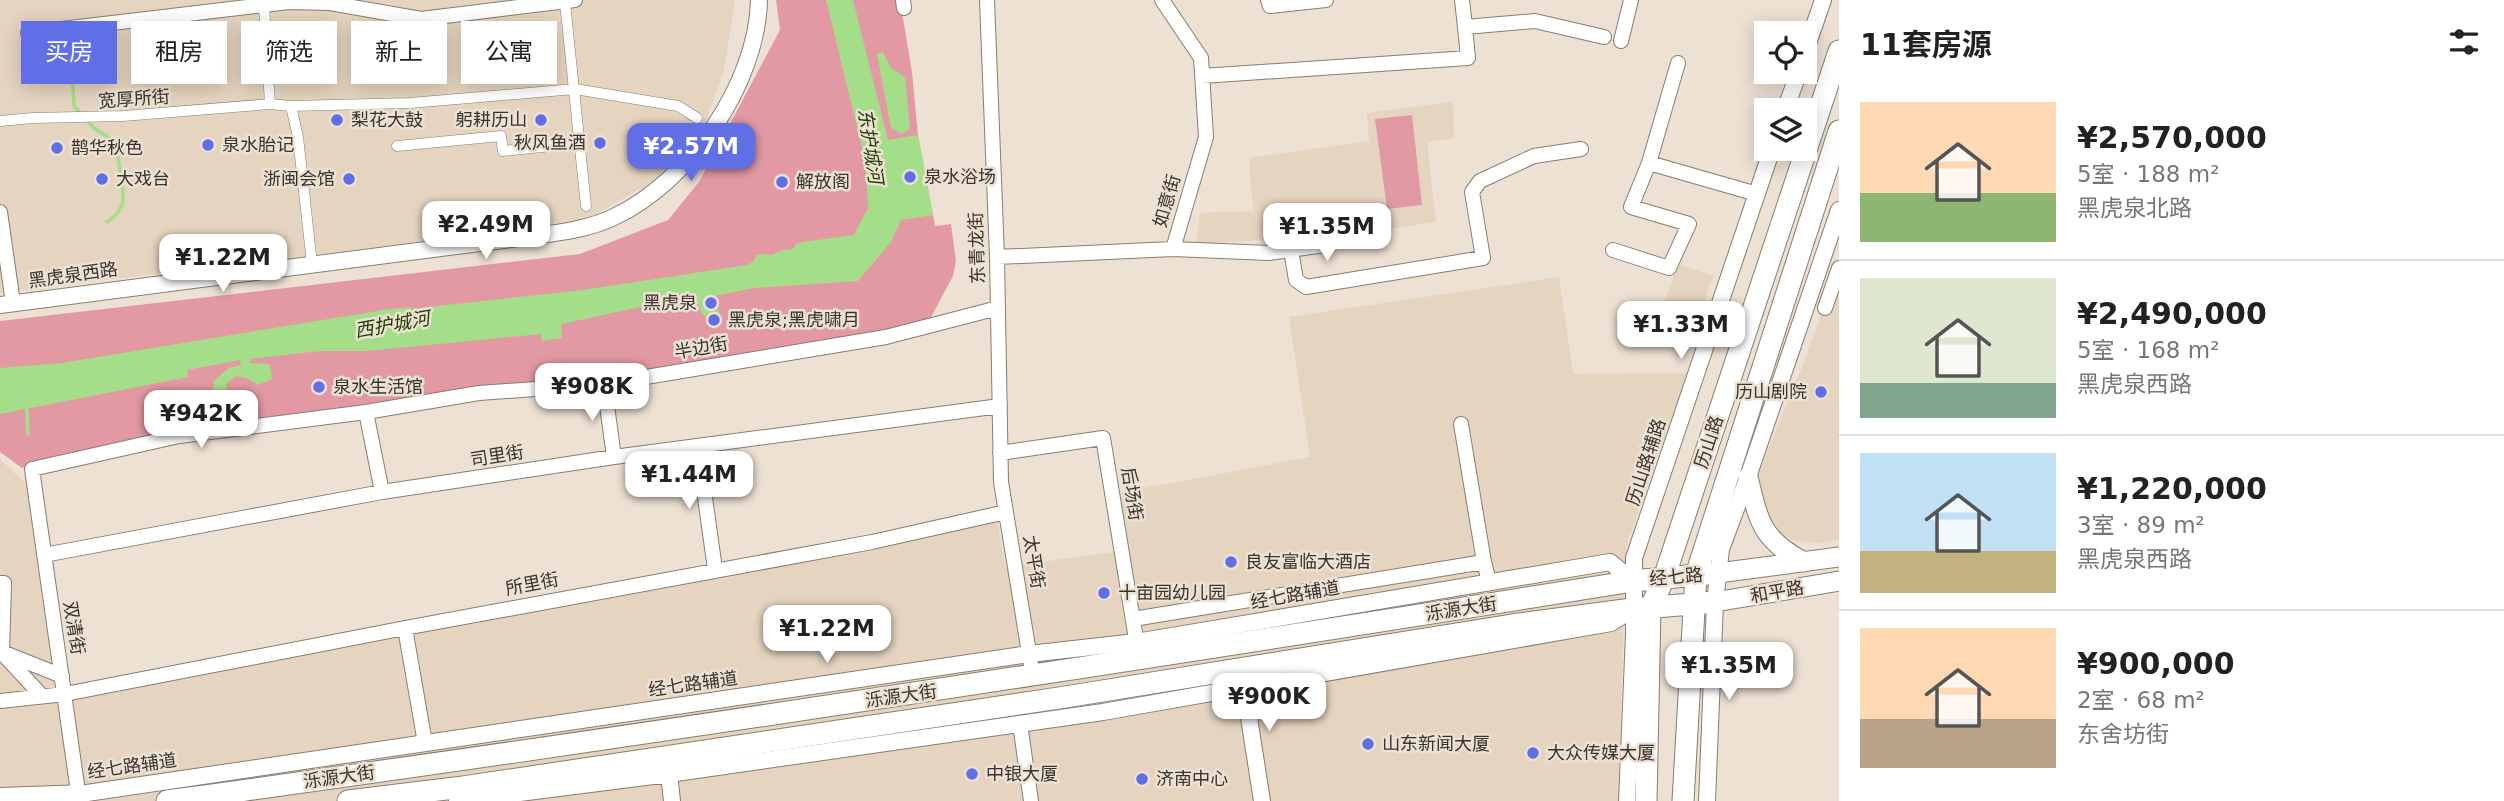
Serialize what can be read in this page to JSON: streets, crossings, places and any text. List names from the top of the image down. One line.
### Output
{"streets":{"main road":["历山路","经七路","和平路","泺源大街"],"street":["宽厚所街","如意街","东青龙街","黑虎泉西路","半边街","司里街","历山路辅路","后场街","太平街","所里街","经七路辅道","双清街"]},"crossings":[["如意街","东青龙街"],["东青龙街","半边街"],["东青龙街","司里街"],["东青龙街","后场街"],["东青龙街","太平街"],["半边街","双清街"],["历山路","历山路辅路"],["历山路","经七路"],["历山路","和平路"],["历山路","泺源大街"],["司里街","双清街"],["历山路辅路","经七路"],["历山路辅路","经七路辅道"],["历山路辅路","泺源大街"],["后场街","太平街"],["后场街","经七路辅道"],["后场街","泺源大街"],["太平街","所里街"],["太平街","经七路辅道"],["太平街","泺源大街"],["经七路","和平路"],["经七路","经七路辅道"],["经七路","泺源大街"],["所里街","双清街"],["和平路","泺源大街"],["经七路辅道","泺源大街"],["经七路辅道","双清街"]],"water":["东护城河","西护城河"],"places":["梨花大鼓","躬耕历山","秋风鱼酒","泉水胎记","鹊华秋色","泉水浴场","大戏台","浙闽会馆","解放阁","黑虎泉","黑虎泉;黑虎啸月","泉水生活馆","历山剧院","良友富临大酒店","十亩园幼儿园","山东新闻大厦","大众传媒大厦","中银大厦","济南中心"],"page":{"heading":"11套房源","chip":["买房","租房","筛选","新上","公寓"],"list":[{"name":"¥2,570,000","note":"5室 · 188 m² · 黑虎泉北路"},{"name":"¥2,490,000","note":"5室 · 168 m² · 黑虎泉西路"},{"name":"¥1,220,000","note":"3室 · 89 m² · 黑虎泉西路"},{"name":"¥900,000","note":"2室 · 68 m² · 东舍坊街"}],"price":["¥2.57M","¥2.49M","¥1.35M","¥1.22M","¥1.33M","¥908K","¥942K","¥1.44M","¥1.22M","¥1.35M","¥900K"]}}
